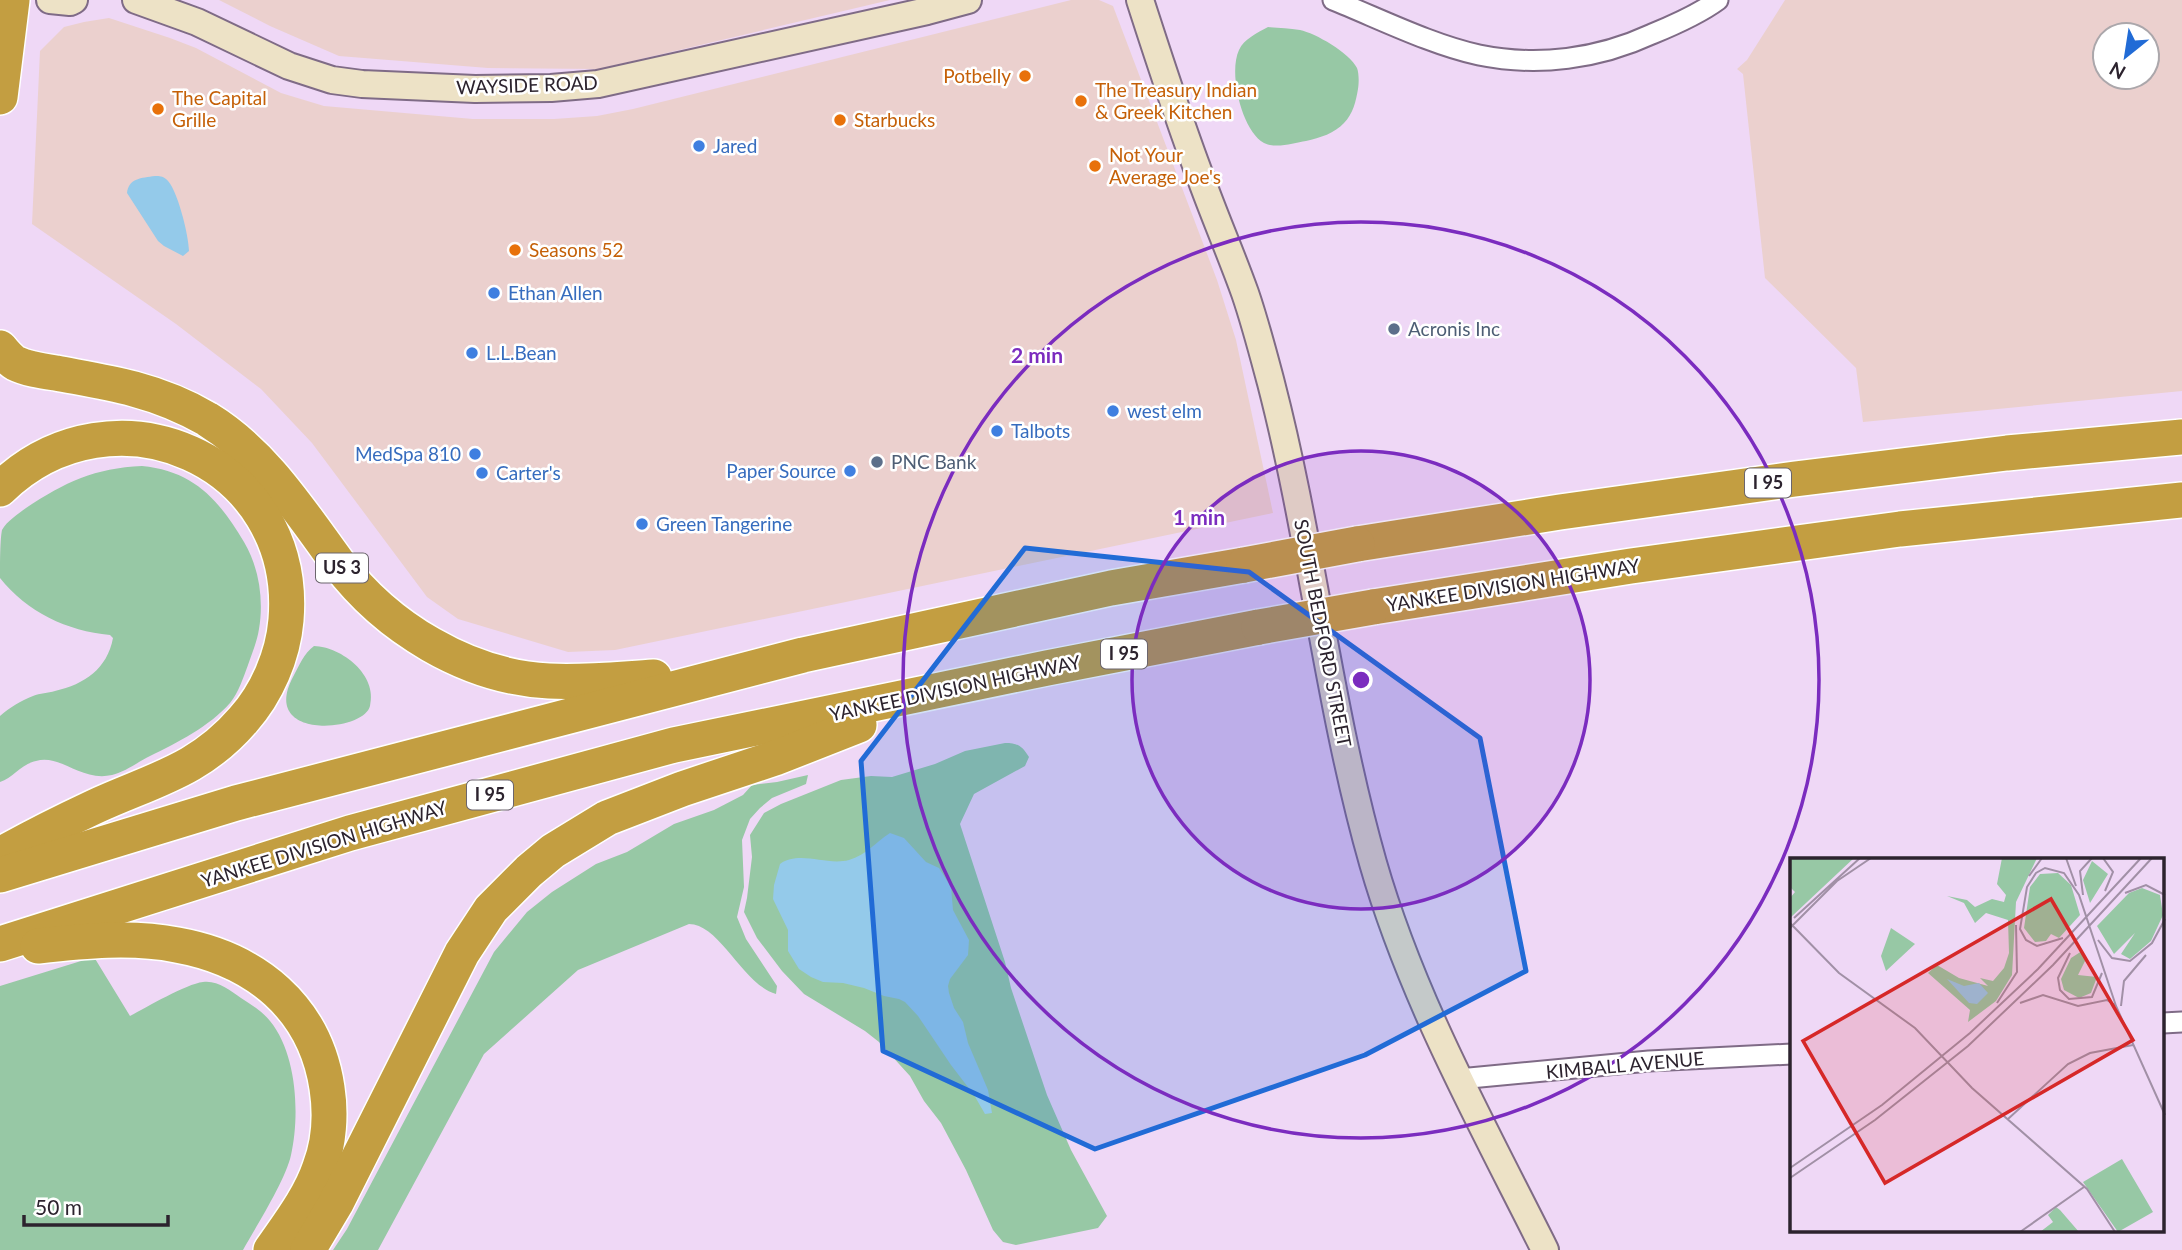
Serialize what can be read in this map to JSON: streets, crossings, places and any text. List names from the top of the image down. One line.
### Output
{"streets":{"highway":["I 95","US 3","YANKEE DIVISION HIGHWAY"],"main road":["WAYSIDE ROAD","SOUTH BEDFORD STREET"],"street":["KIMBALL AVENUE"]},"crossings":[["I 95","US 3"],["SOUTH BEDFORD STREET","KIMBALL AVENUE"]],"places":["Potbelly","The Treasury Indian & Greek Kitchen","The Capital Grille","Starbucks","Jared","Not Your Average Joe's","Seasons 52","Ethan Allen","Acronis Inc","L.L.Bean","west elm","Talbots","MedSpa 810","PNC Bank","Paper Source","Carter's","Green Tangerine"],"scale_bar":"50 m","north":"bottom left","rings":["2 min","1 min"]}
